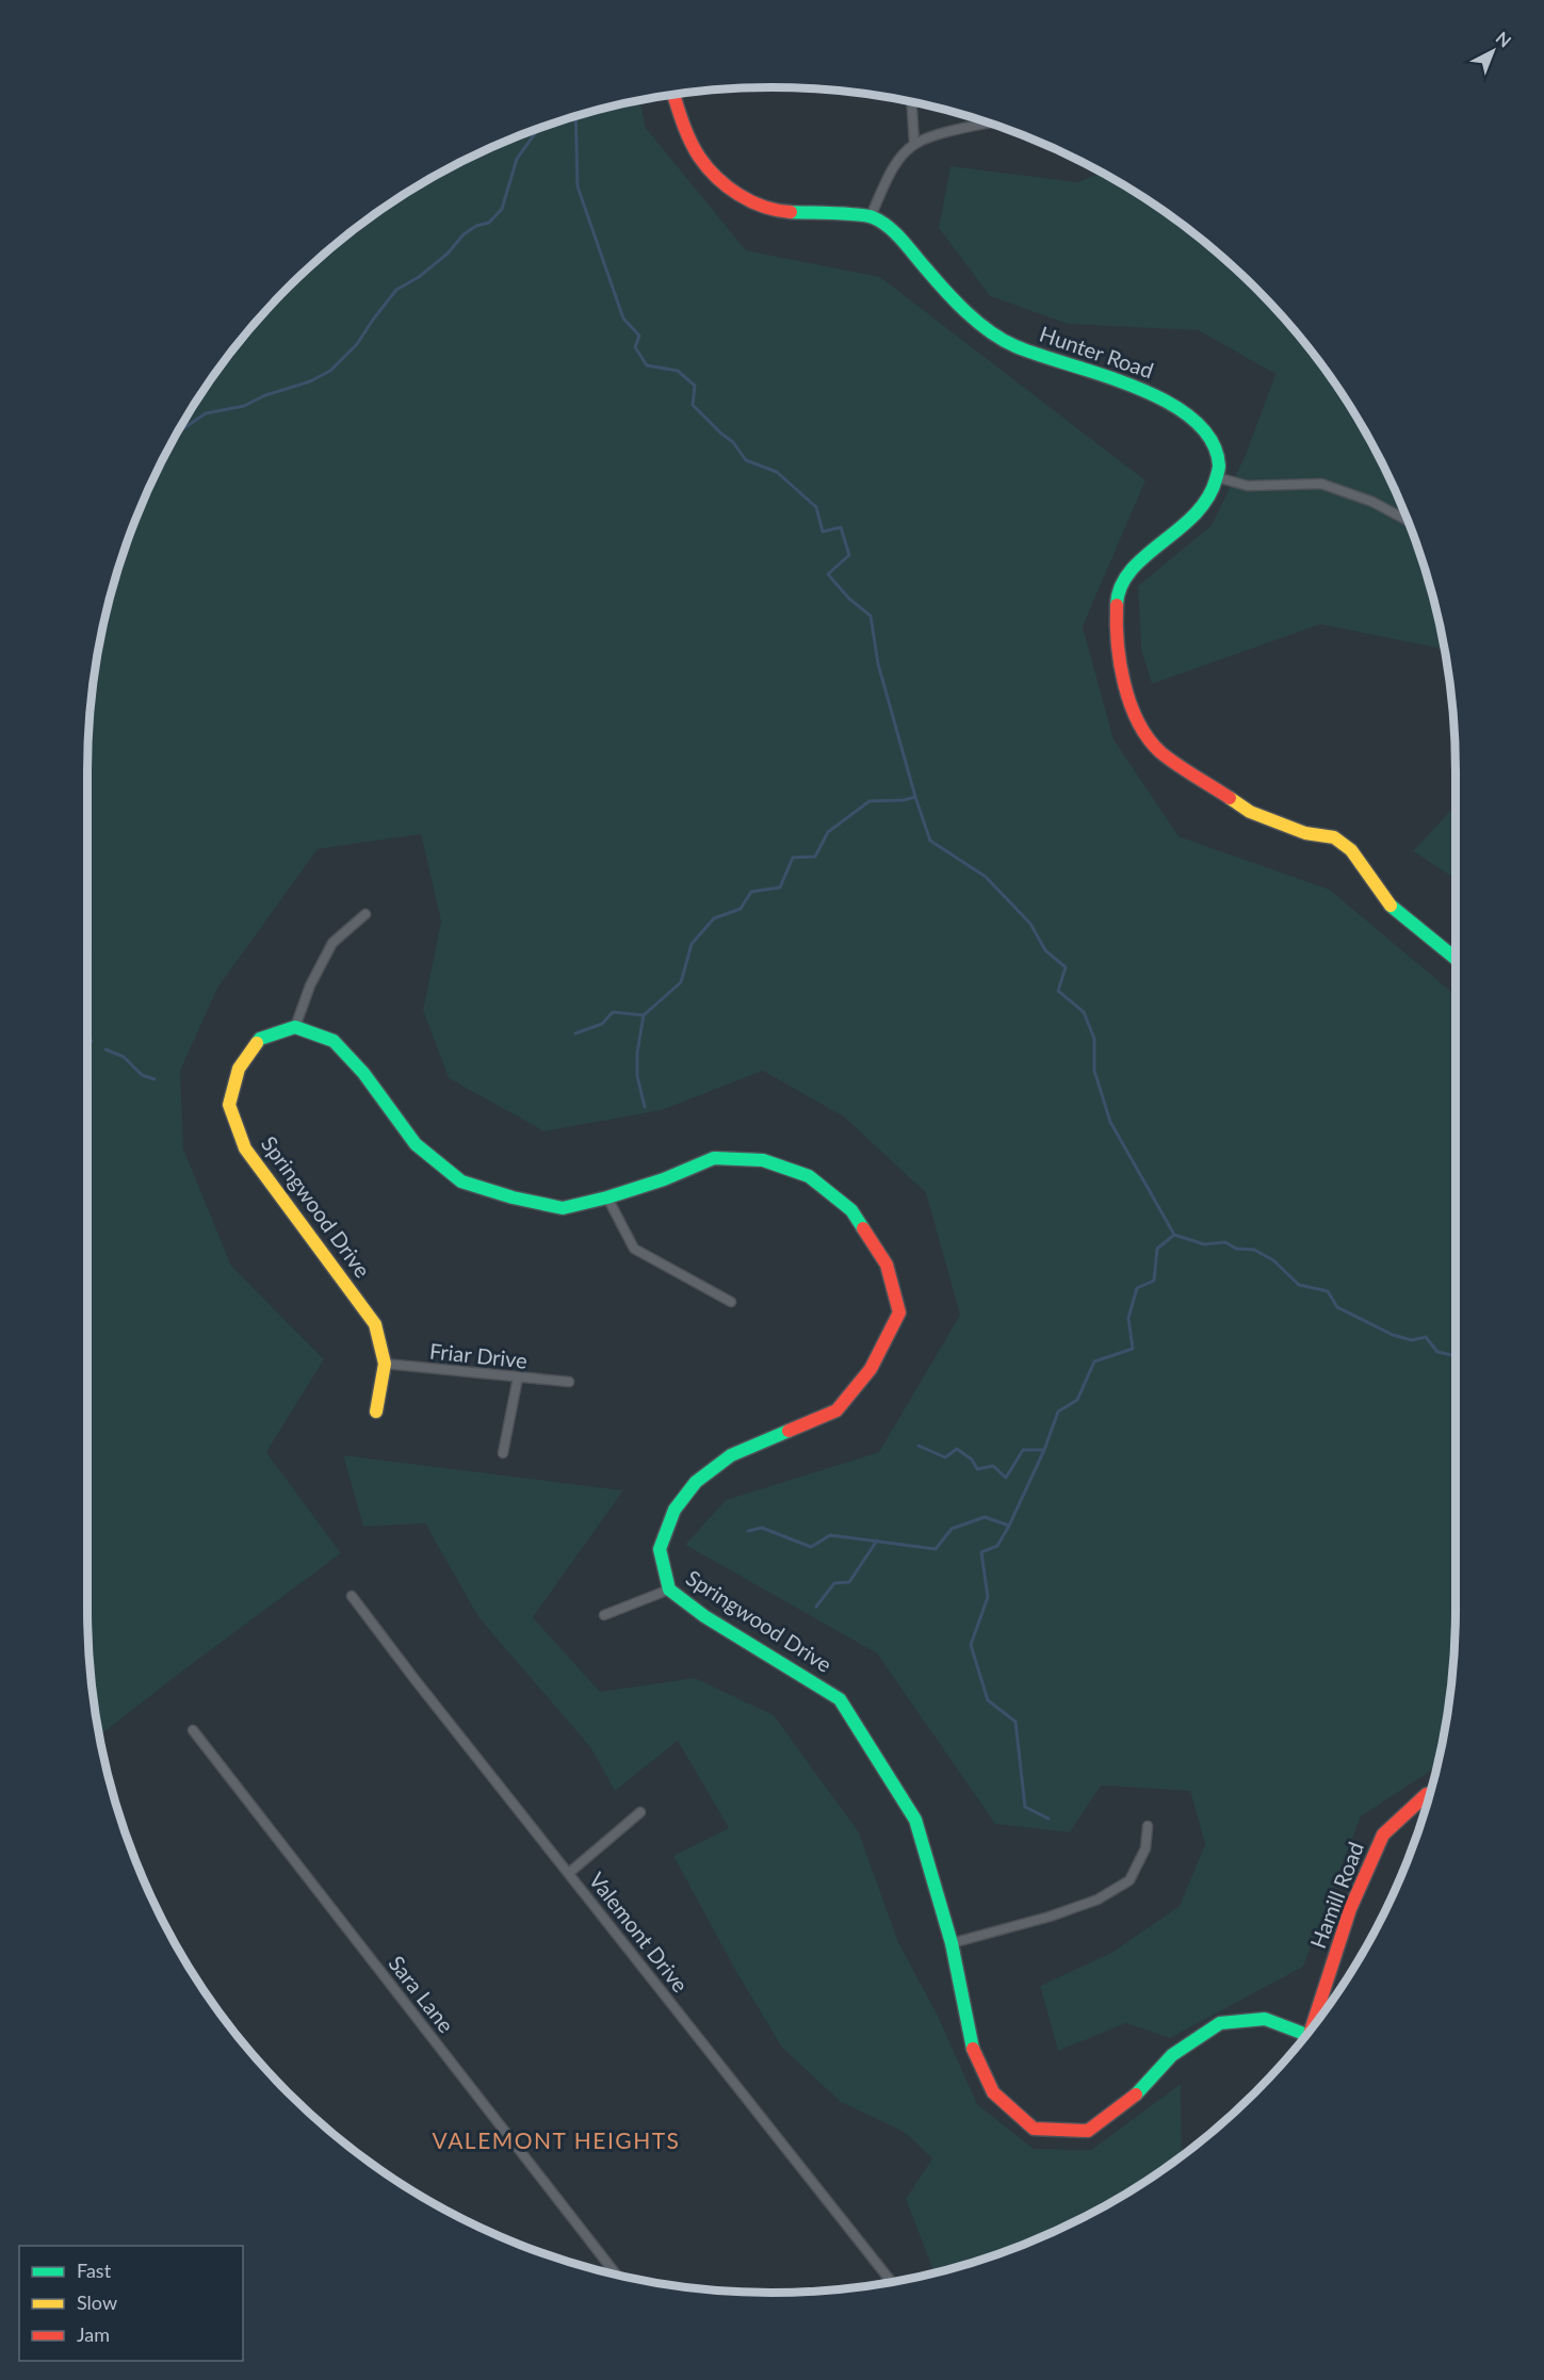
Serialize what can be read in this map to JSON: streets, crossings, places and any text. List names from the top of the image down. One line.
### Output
{"streets":{"street":["Hunter Road","Springwood Drive","Friar Drive","Hamill Road","Valemont Drive","Sara Lane"]},"crossings":[["Springwood Drive","Friar Drive"]],"districts":["VALEMONT HEIGHTS"],"legend":["Fast","Slow","Jam"],"north":"top right"}
